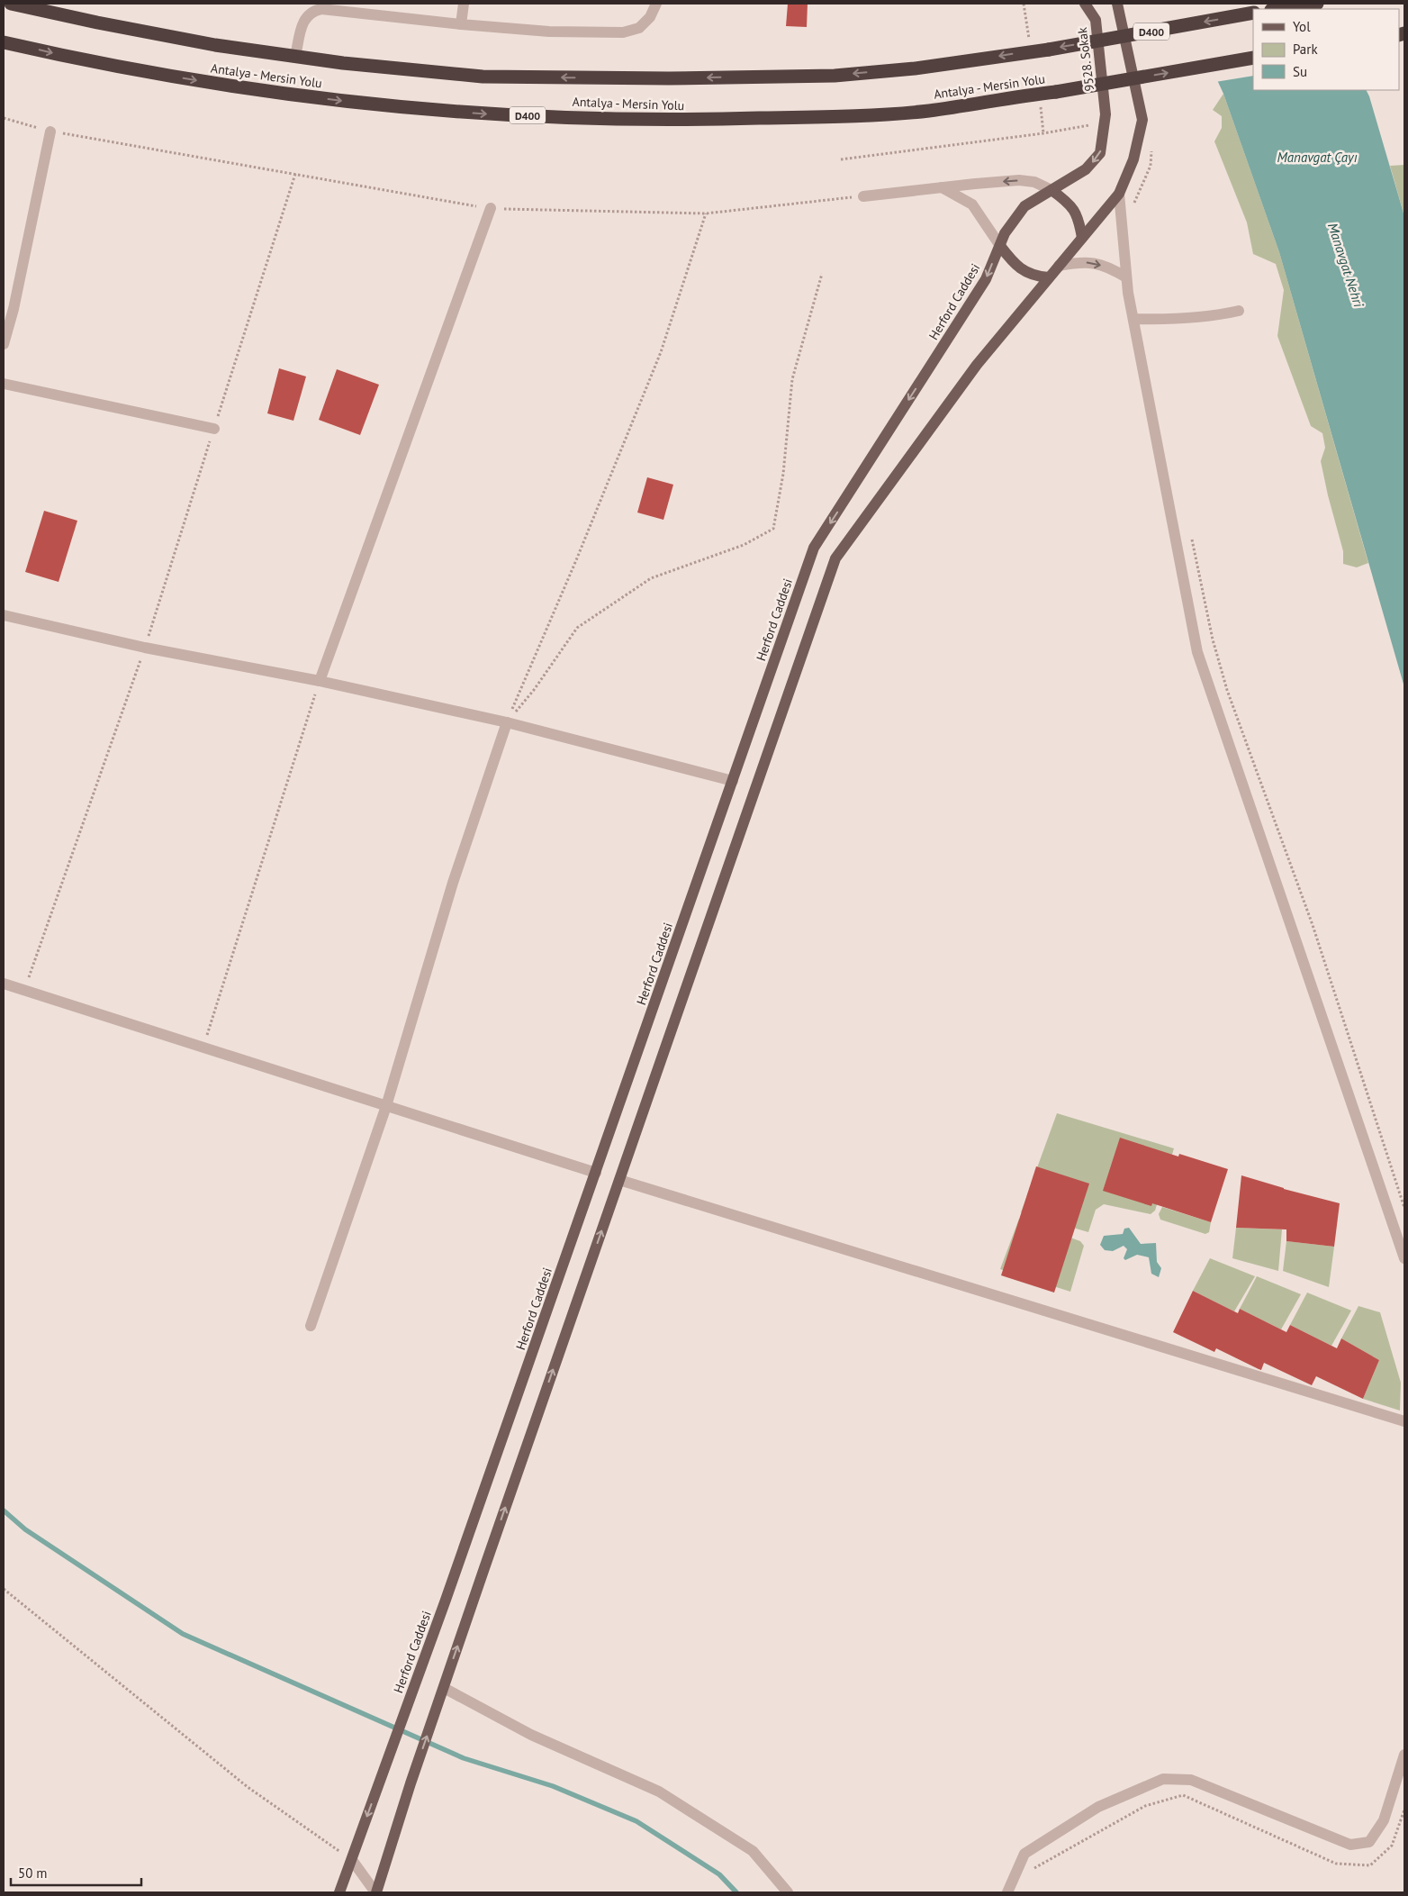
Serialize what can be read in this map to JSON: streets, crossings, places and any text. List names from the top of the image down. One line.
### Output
{"streets":{"highway":["D400","Antalya - Mersin Yolu"],"main road":["9528. Sokak","Herford Caddesi"]},"crossings":[["9528. Sokak","Herford Caddesi"]],"water":["Manavgat Çayı","Manavgat Nehri"],"legend":["Yol","Park","Su"],"scale_bar":"50 m"}
